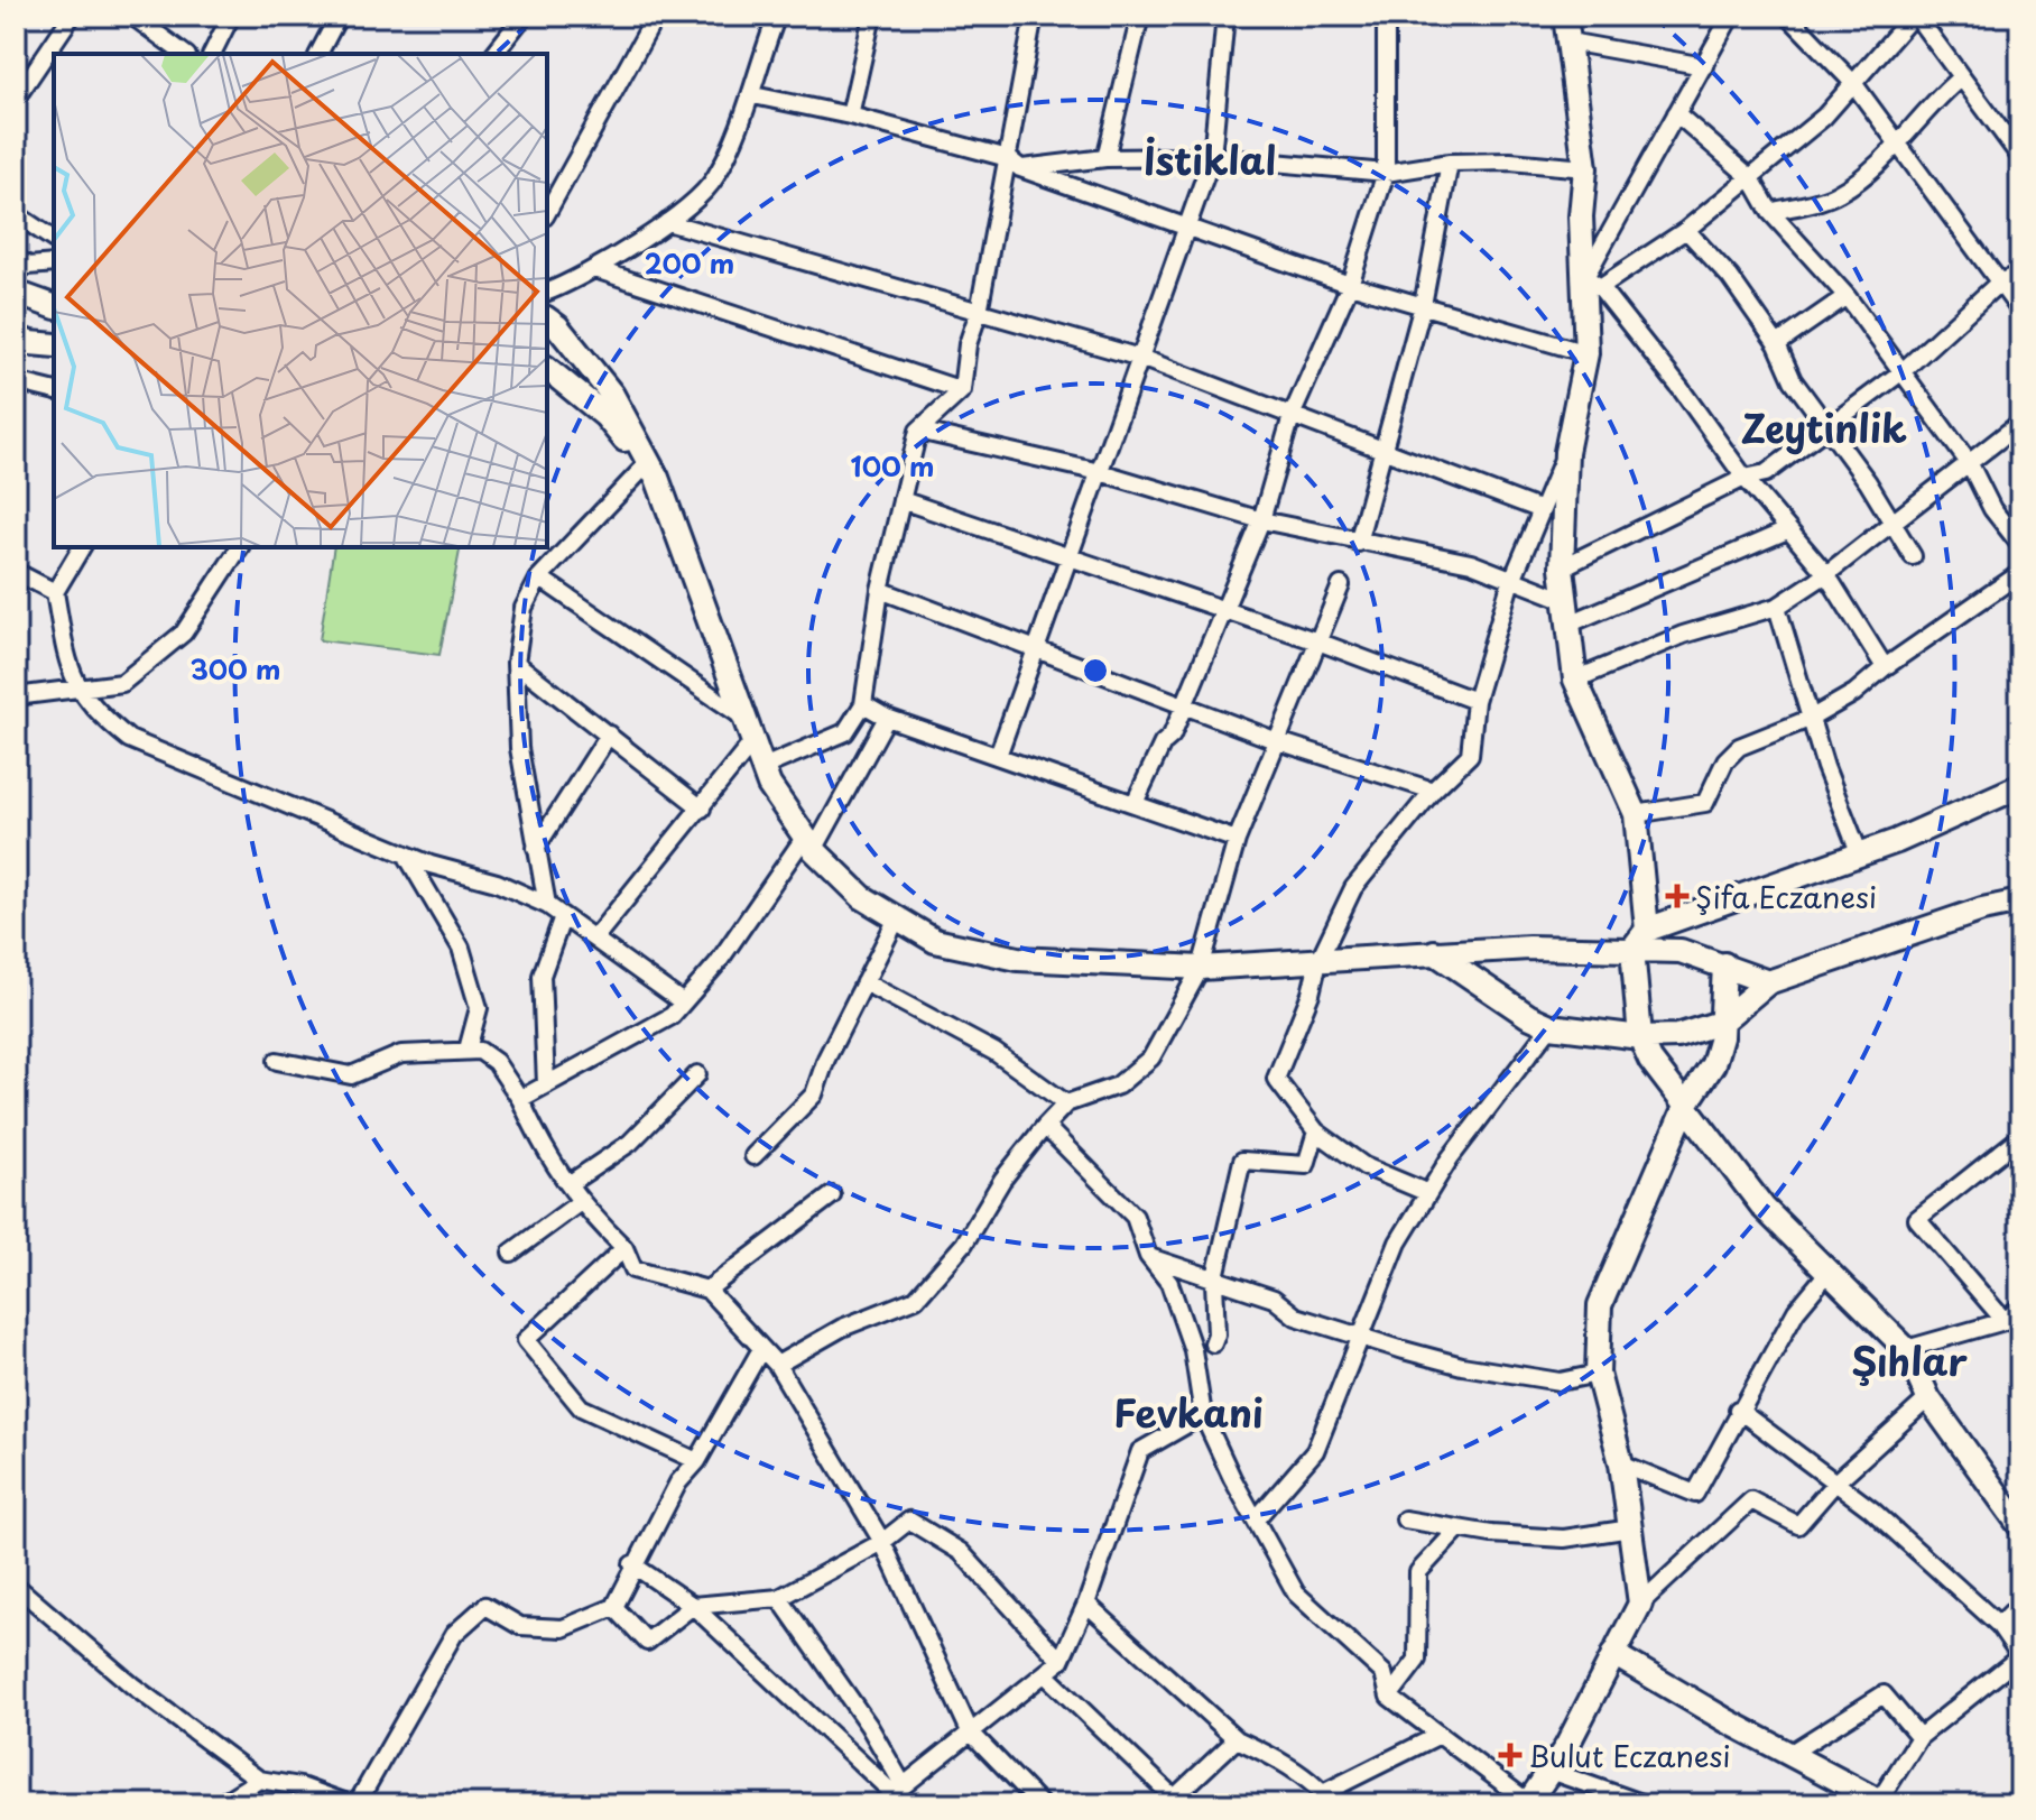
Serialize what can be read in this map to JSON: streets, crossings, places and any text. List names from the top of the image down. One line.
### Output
{"districts":["İstiklal","Zeytinlik","Şıhlar","Fevkani"],"places":{"health":["Şifa Eczanesi","Bulut Eczanesi"]},"rings":["200 m","100 m","300 m"]}
